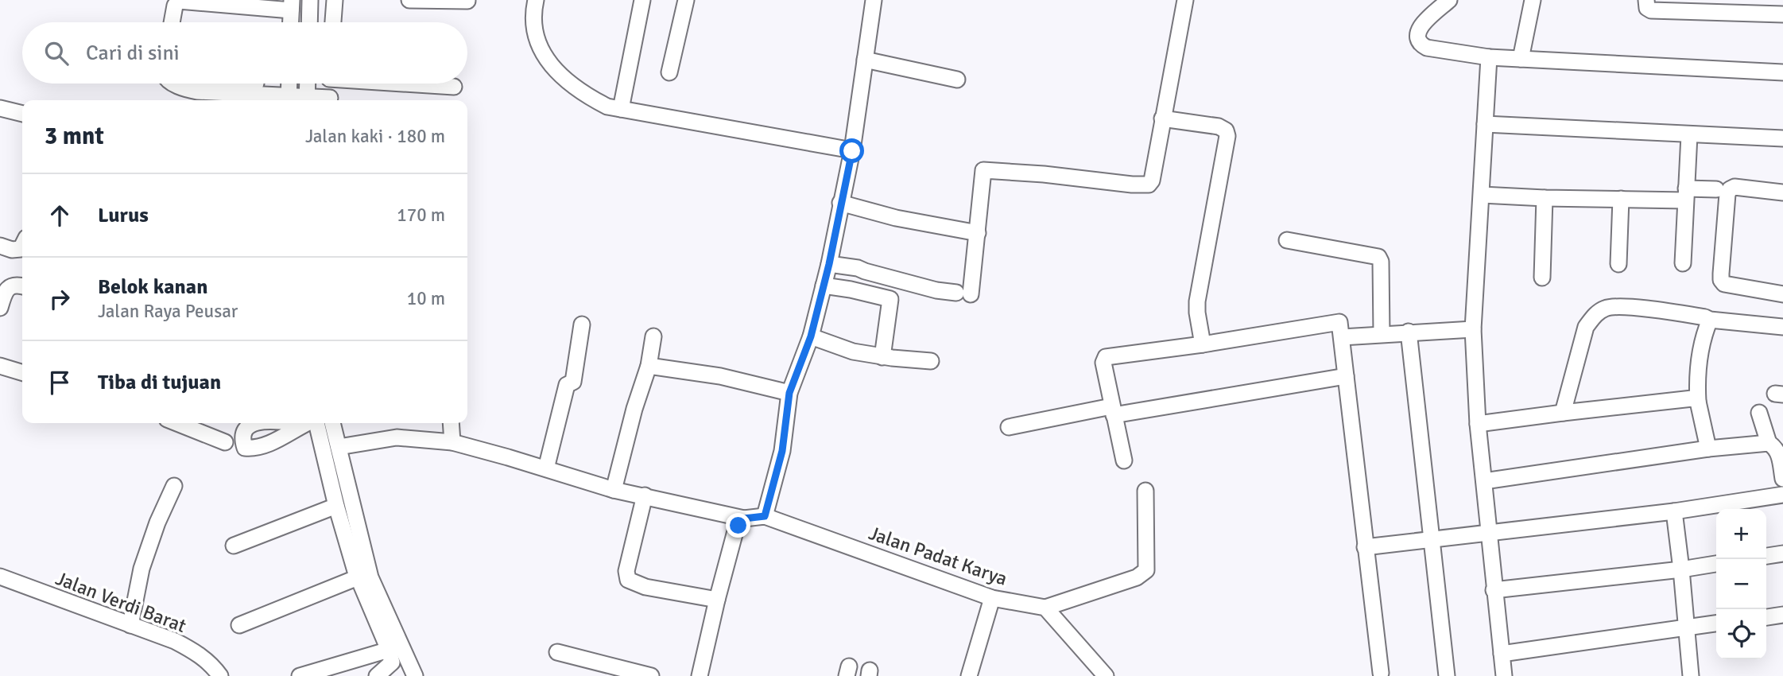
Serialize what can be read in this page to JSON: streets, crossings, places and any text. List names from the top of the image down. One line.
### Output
{"streets":{"street":["Jalan Padat Karya","Jalan Verdi Barat"]},"page":{"search":"Cari di sini","heading":["3 mnt","Jalan kaki · 180 m"],"list":[["Lurus","170 m"],["Belok kanan","Jalan Raya Peusar","10 m"],"Tiba di tujuan"],"map_buttons":["+","−"]}}
